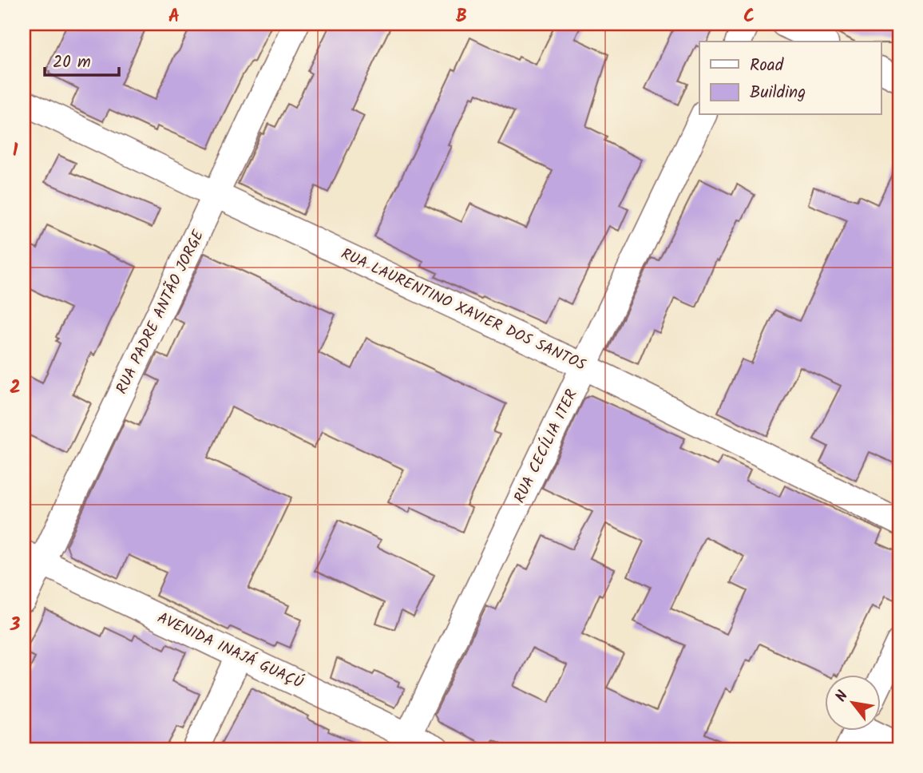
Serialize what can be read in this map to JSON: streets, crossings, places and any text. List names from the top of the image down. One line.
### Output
{"streets":{"street":["RUA LAURENTINO XAVIER DOS SANTOS","RUA PADRE ANTÃO JORGE","RUA CECÍLIA ITER","AVENIDA INAJÁ GUAÇÚ"]},"crossings":[["RUA LAURENTINO XAVIER DOS SANTOS","RUA PADRE ANTÃO JORGE"],["RUA LAURENTINO XAVIER DOS SANTOS","RUA CECÍLIA ITER"],["RUA PADRE ANTÃO JORGE","AVENIDA INAJÁ GUAÇÚ"],["RUA CECÍLIA ITER","AVENIDA INAJÁ GUAÇÚ"]],"legend":["Road","Building"],"scale_bar":"20 m","north":"top left","grid":{"columns":["A","B","C"],"rows":["1","2","3"]}}
